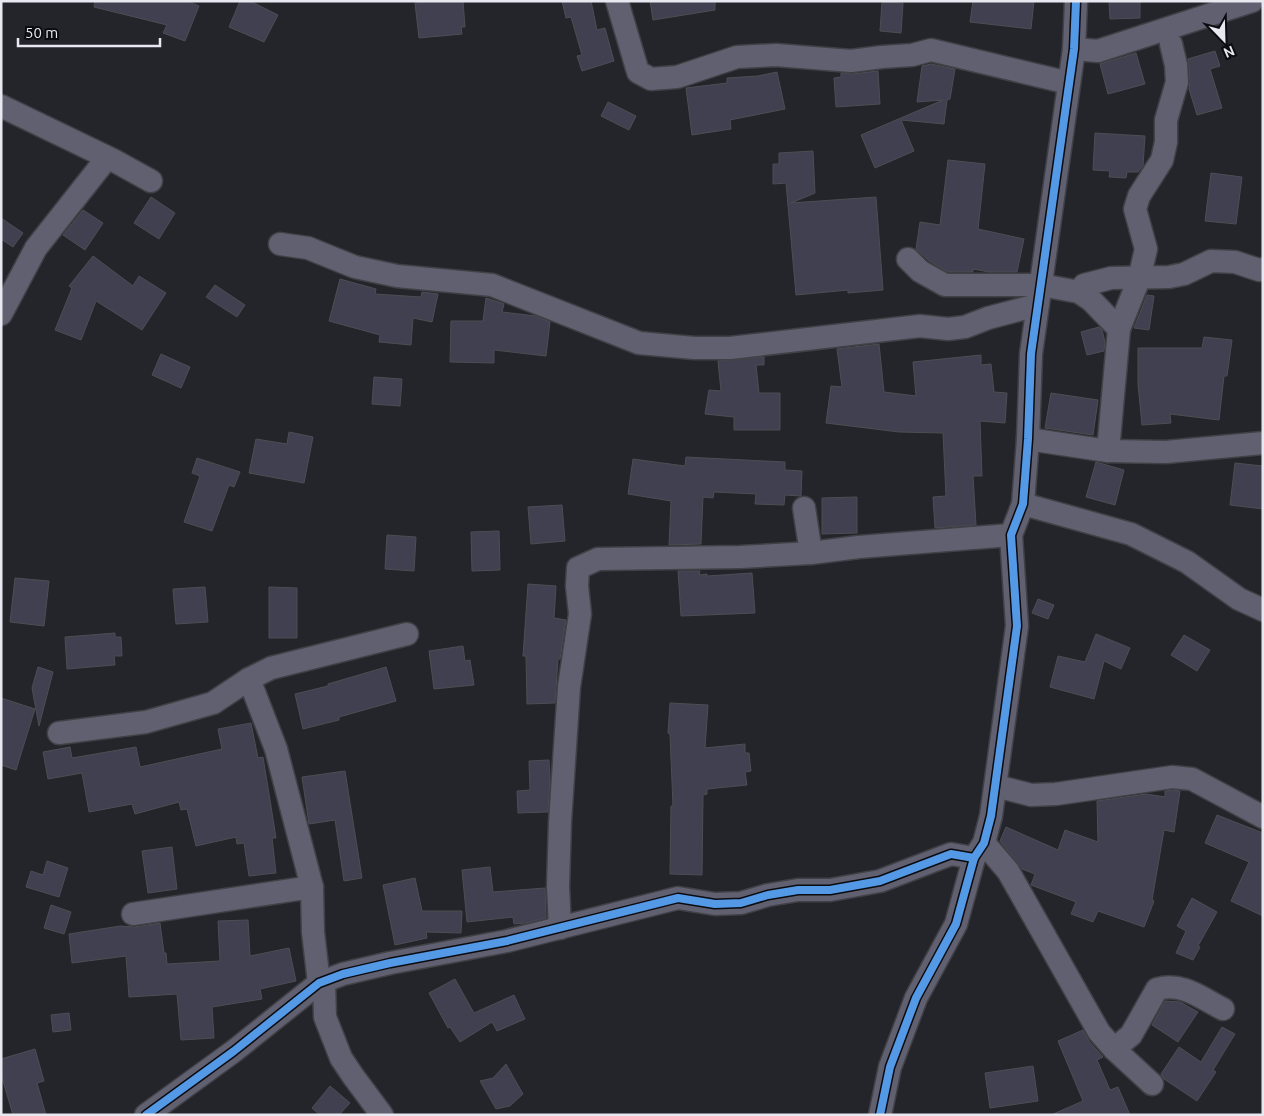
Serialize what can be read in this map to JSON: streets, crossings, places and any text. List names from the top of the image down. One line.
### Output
{"scale_bar":"50 m","north":"bottom right"}
